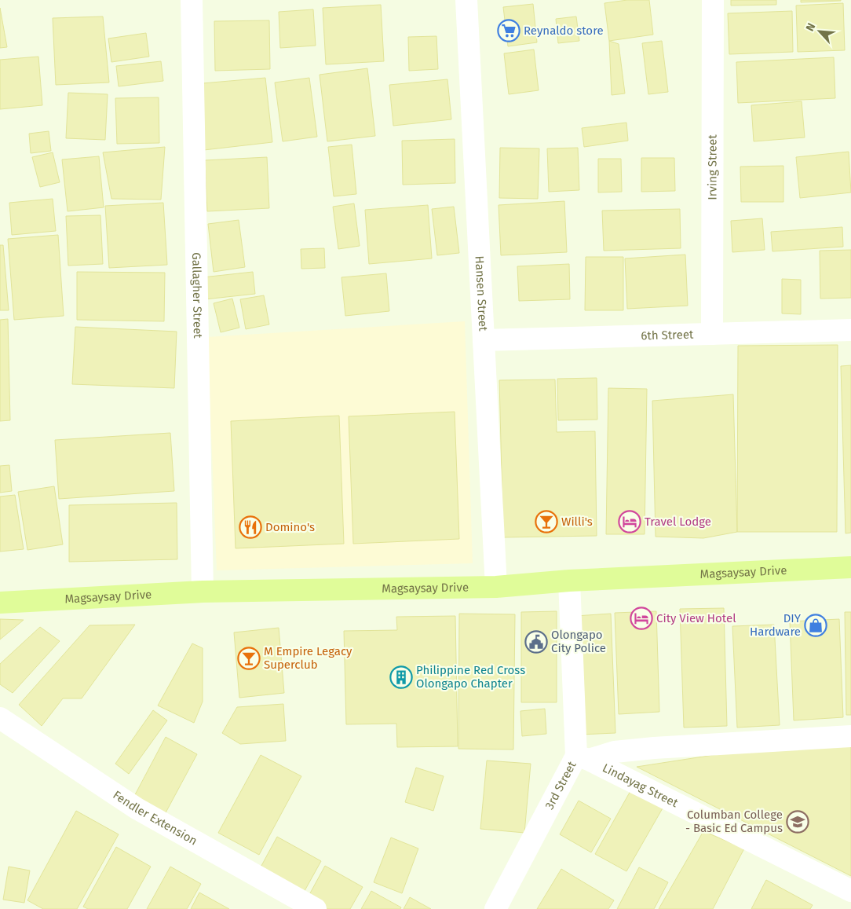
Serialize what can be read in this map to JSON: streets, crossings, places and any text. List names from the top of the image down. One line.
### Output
{"streets":{"main road":["Magsaysay Drive"],"street":["Irving Street","Hansen Street","Gallagher Street","6th Street","3rd Street","Lindayag Street","Fendler Extension"]},"crossings":[["Irving Street","6th Street"],["Hansen Street","6th Street"],["Hansen Street","Magsaysay Drive"],["Gallagher Street","Magsaysay Drive"],["Magsaysay Drive","3rd Street"],["3rd Street","Lindayag Street"]],"places":{"supermarket":["Reynaldo store"],"bar":["Willi's","M Empire Legacy Superclub"],"hotel":["Travel Lodge","City View Hotel"],"restaurant":["Domino's"],"shop":["DIY Hardware"],"public building":["Olongapo City Police"],"building":["Philippine Red Cross Olongapo Chapter"],"school or university":["Columban College - Basic Ed Campus"]},"north":"top left"}
